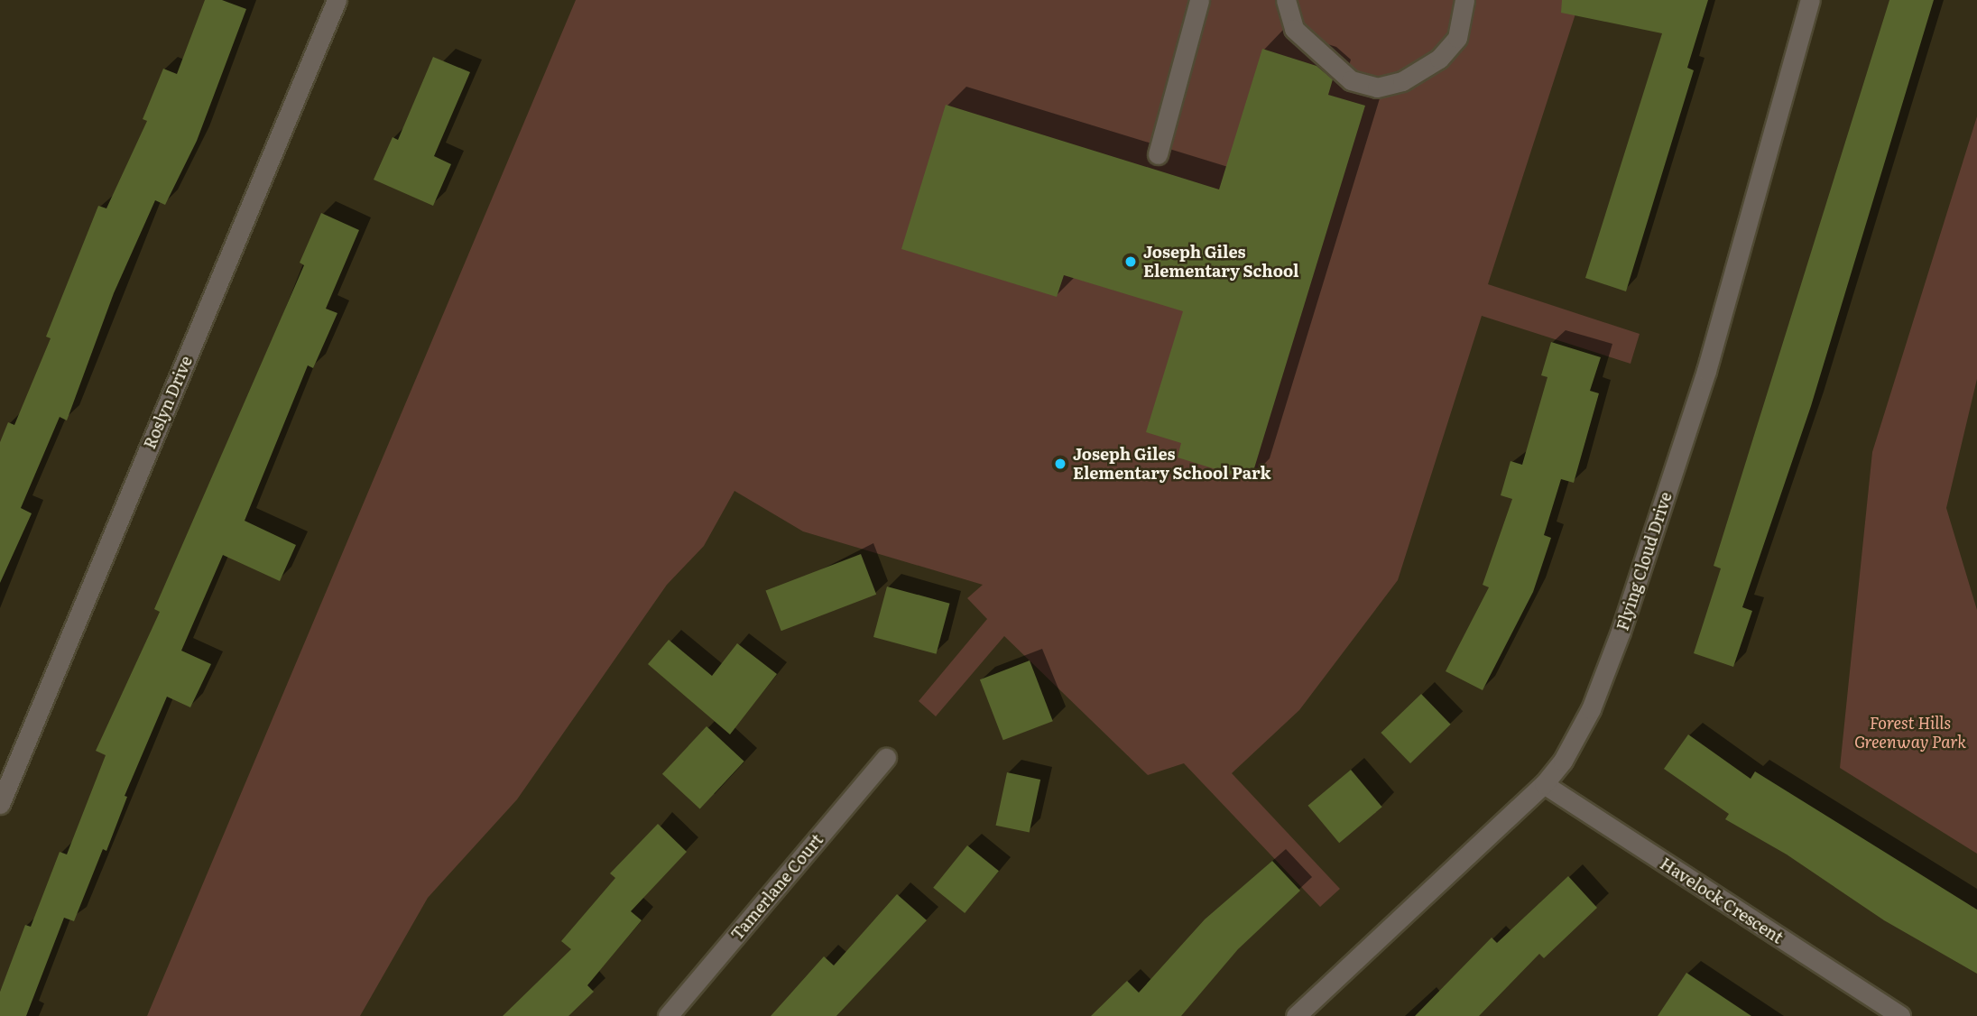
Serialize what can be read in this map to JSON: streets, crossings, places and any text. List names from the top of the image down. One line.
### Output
{"streets":{"street":["Roslyn Drive","Flying Cloud Drive","Tamerlane Court","Havelock Crescent"]},"crossings":[["Flying Cloud Drive","Havelock Crescent"]],"parks":["Forest Hills Greenway Park"],"places":["Joseph Giles Elementary School","Joseph Giles Elementary School Park"]}
